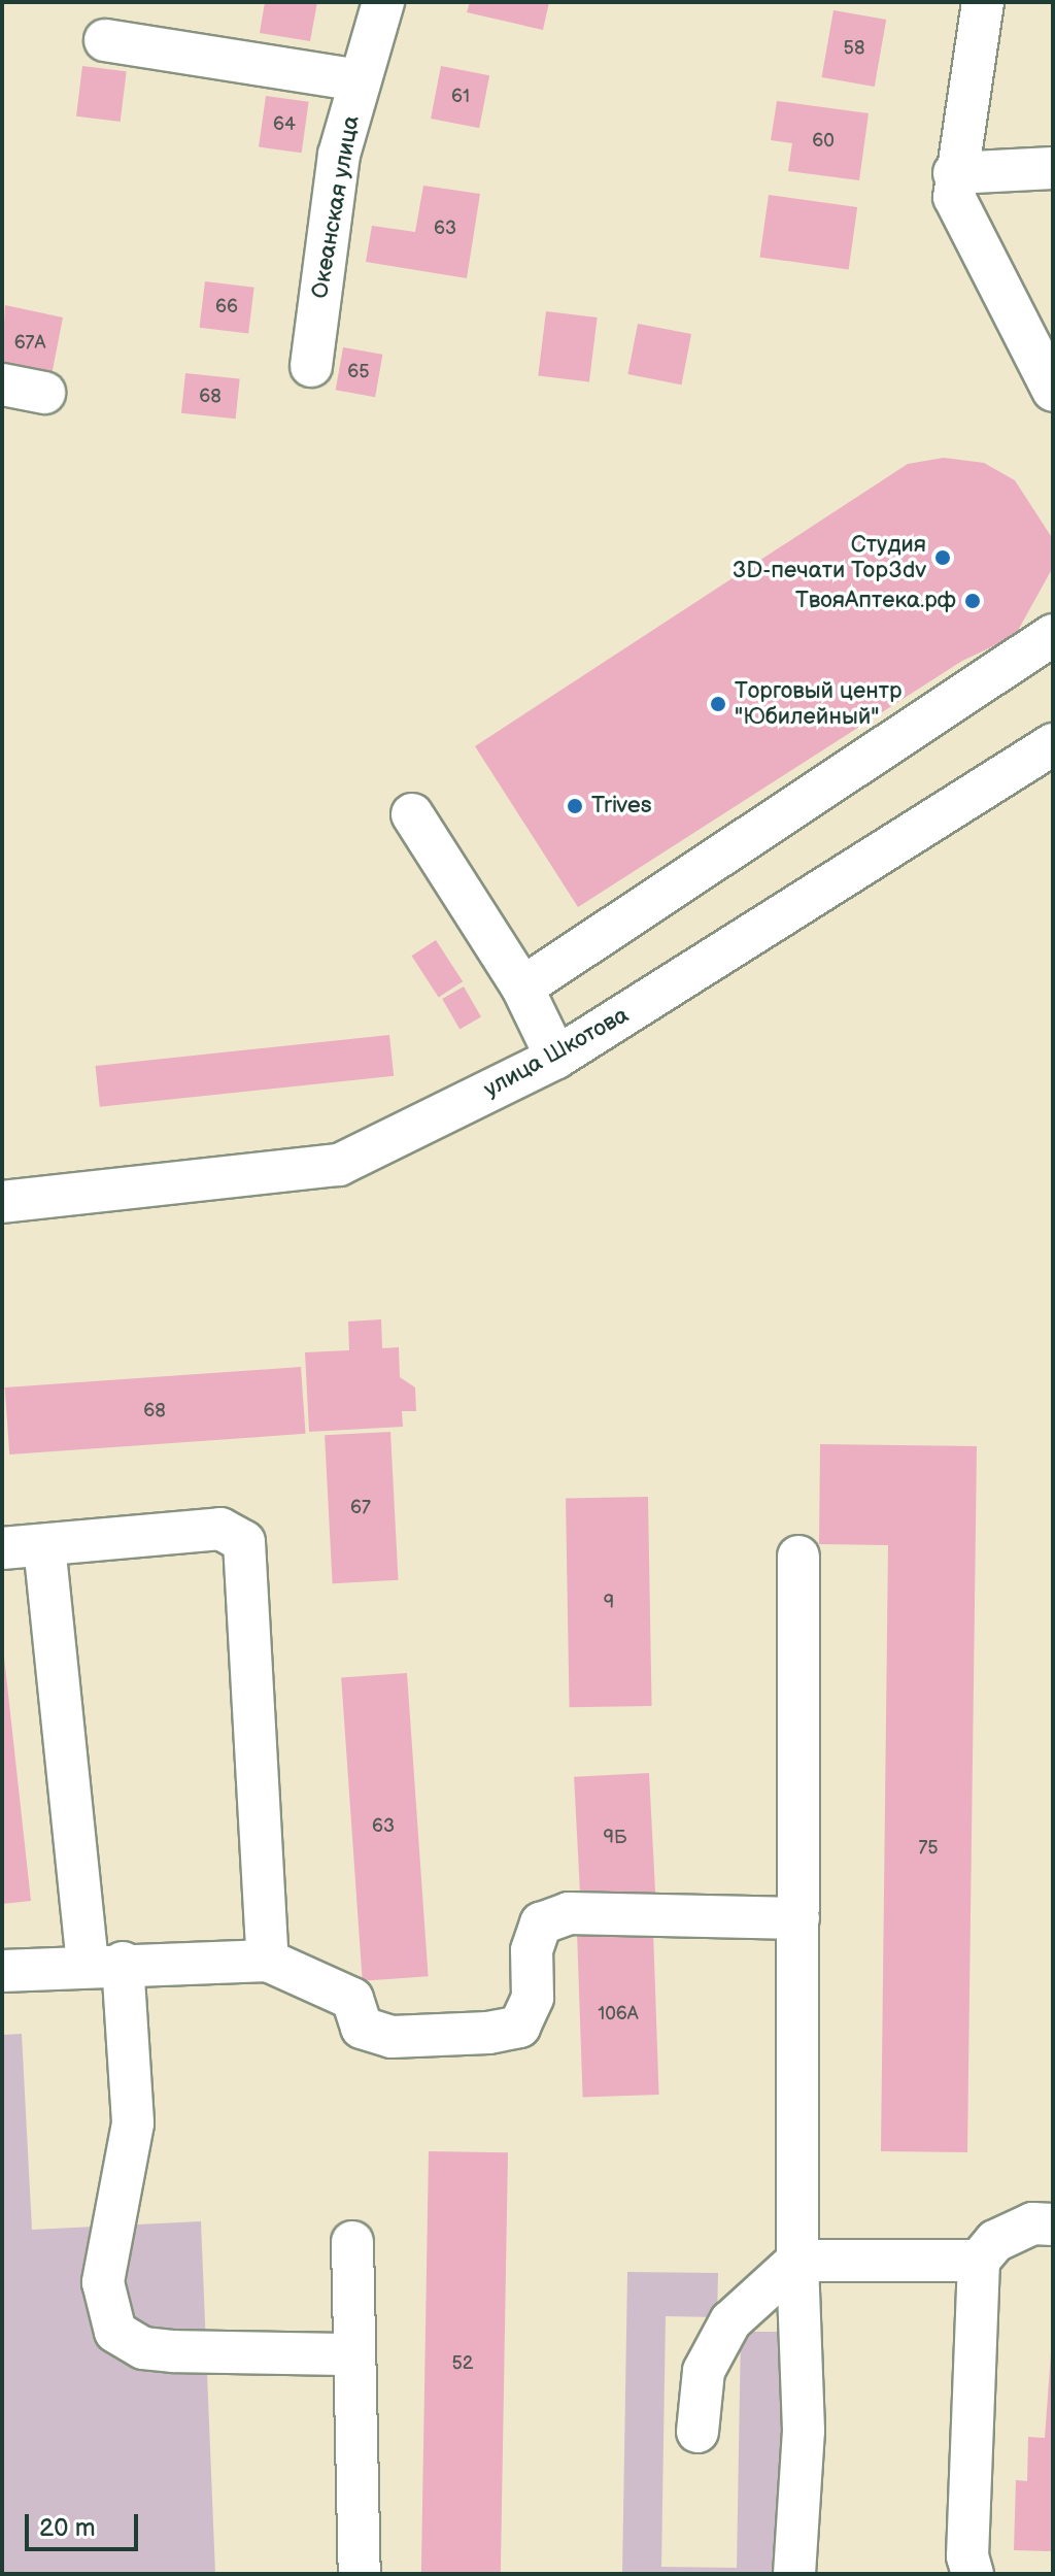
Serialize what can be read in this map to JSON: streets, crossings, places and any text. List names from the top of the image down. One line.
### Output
{"streets":{"street":["Океанская улица","улица Шкотова"]},"places":["Студия 3D-печати Top3dv","ТвояАптека.рф","Торговый центр \"Юбилейный\"","Trives"],"house_numbers":["58","61","64","60","63","66","67А","65","68","68","67","9","63","9Б","75","106А","52"],"scale_bar":"20 m"}
